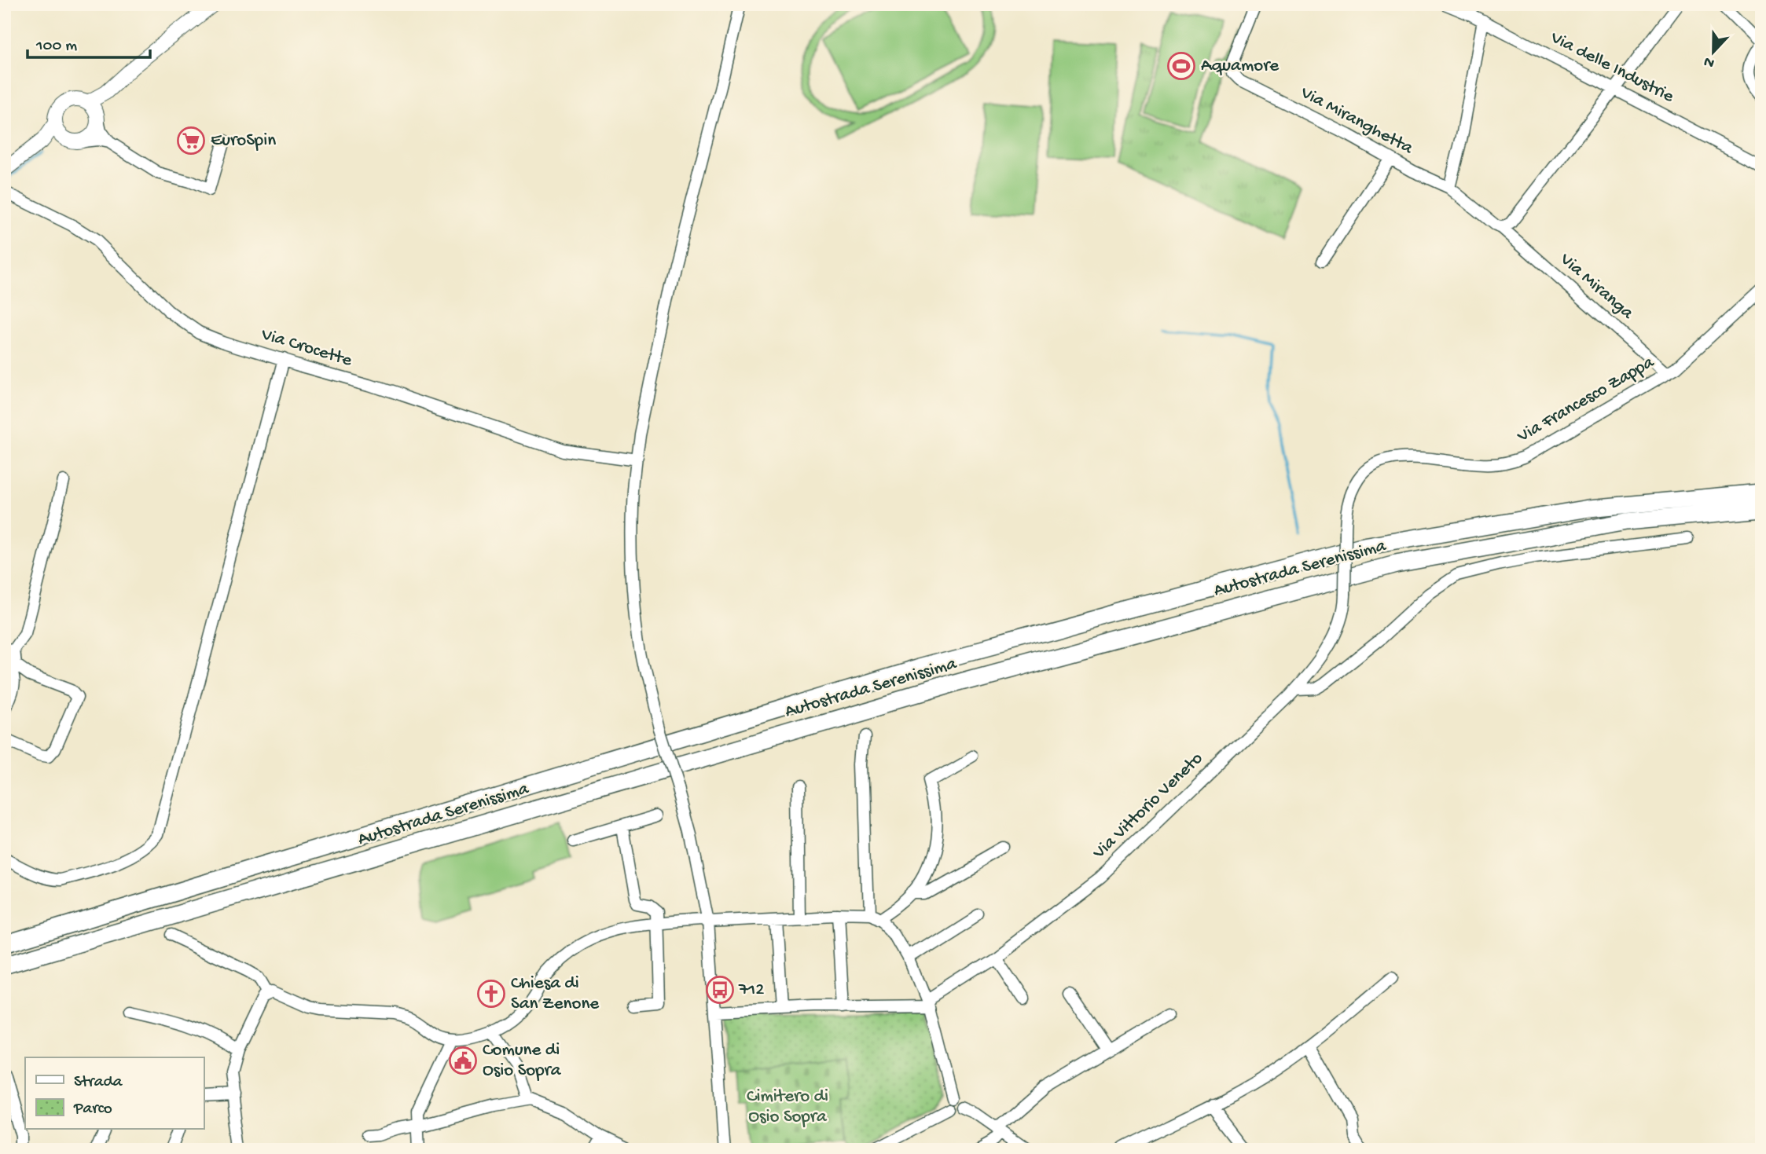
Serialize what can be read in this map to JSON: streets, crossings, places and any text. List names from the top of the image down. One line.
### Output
{"streets":{"highway":["Autostrada Serenissima"],"street":["Via delle Industrie","Via Miranghetta","Via Miranga","Via Crocette","Via Francesco Zappa","Via Vittorio Veneto"]},"crossings":[["Via Miranghetta","Via Miranga"],["Via Miranga","Via Francesco Zappa"],["Via Francesco Zappa","Via Vittorio Veneto"]],"parks":["Cimitero di Osio Sopra"],"places":{"sports":["Aquamore"],"supermarket":["EuroSpin"],"bus stop":["712"],"church":["Chiesa di San Zenone"],"public building":["Comune di Osio Sopra"]},"legend":["Strada","Parco"],"scale_bar":"100 m","north":"bottom"}
